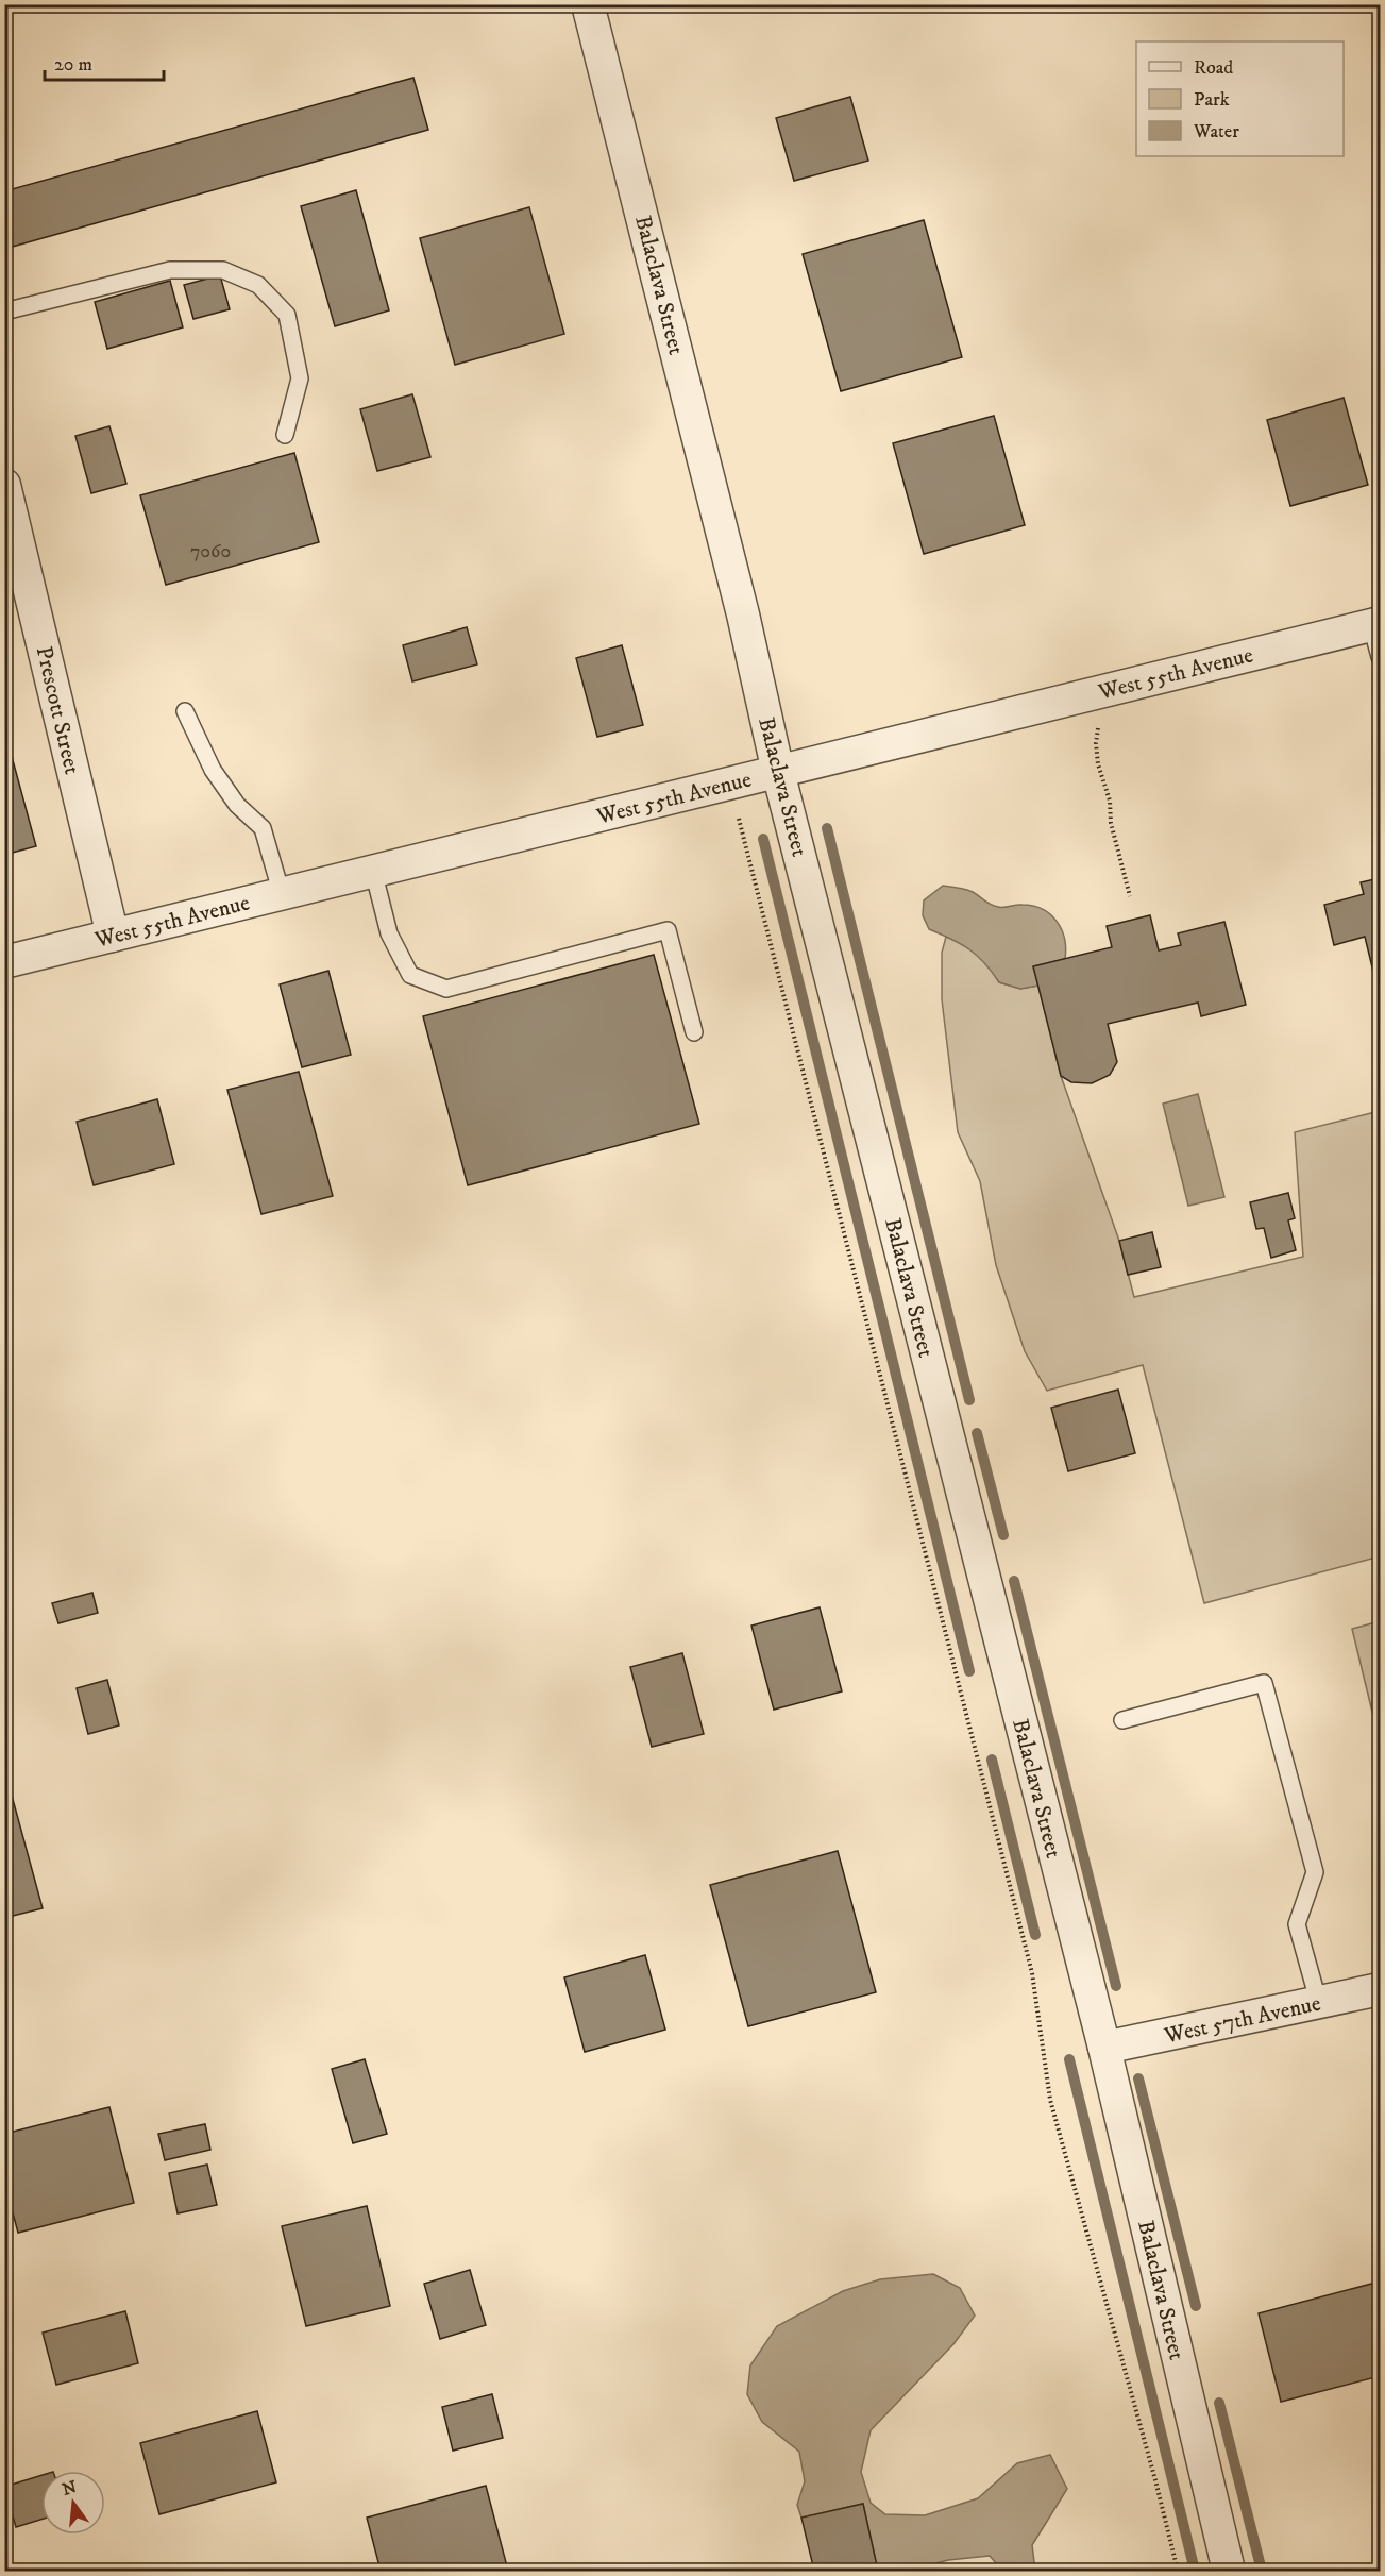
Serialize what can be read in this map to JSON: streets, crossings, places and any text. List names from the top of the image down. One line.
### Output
{"streets":{"street":["Balaclava Street","West 55th Avenue","Prescott Street","West 57th Avenue"]},"crossings":[["Balaclava Street","West 55th Avenue"],["Balaclava Street","West 57th Avenue"],["West 55th Avenue","Prescott Street"]],"house_numbers":["7060"],"legend":["Road","Park","Water"],"scale_bar":"20 m","north":"top"}
